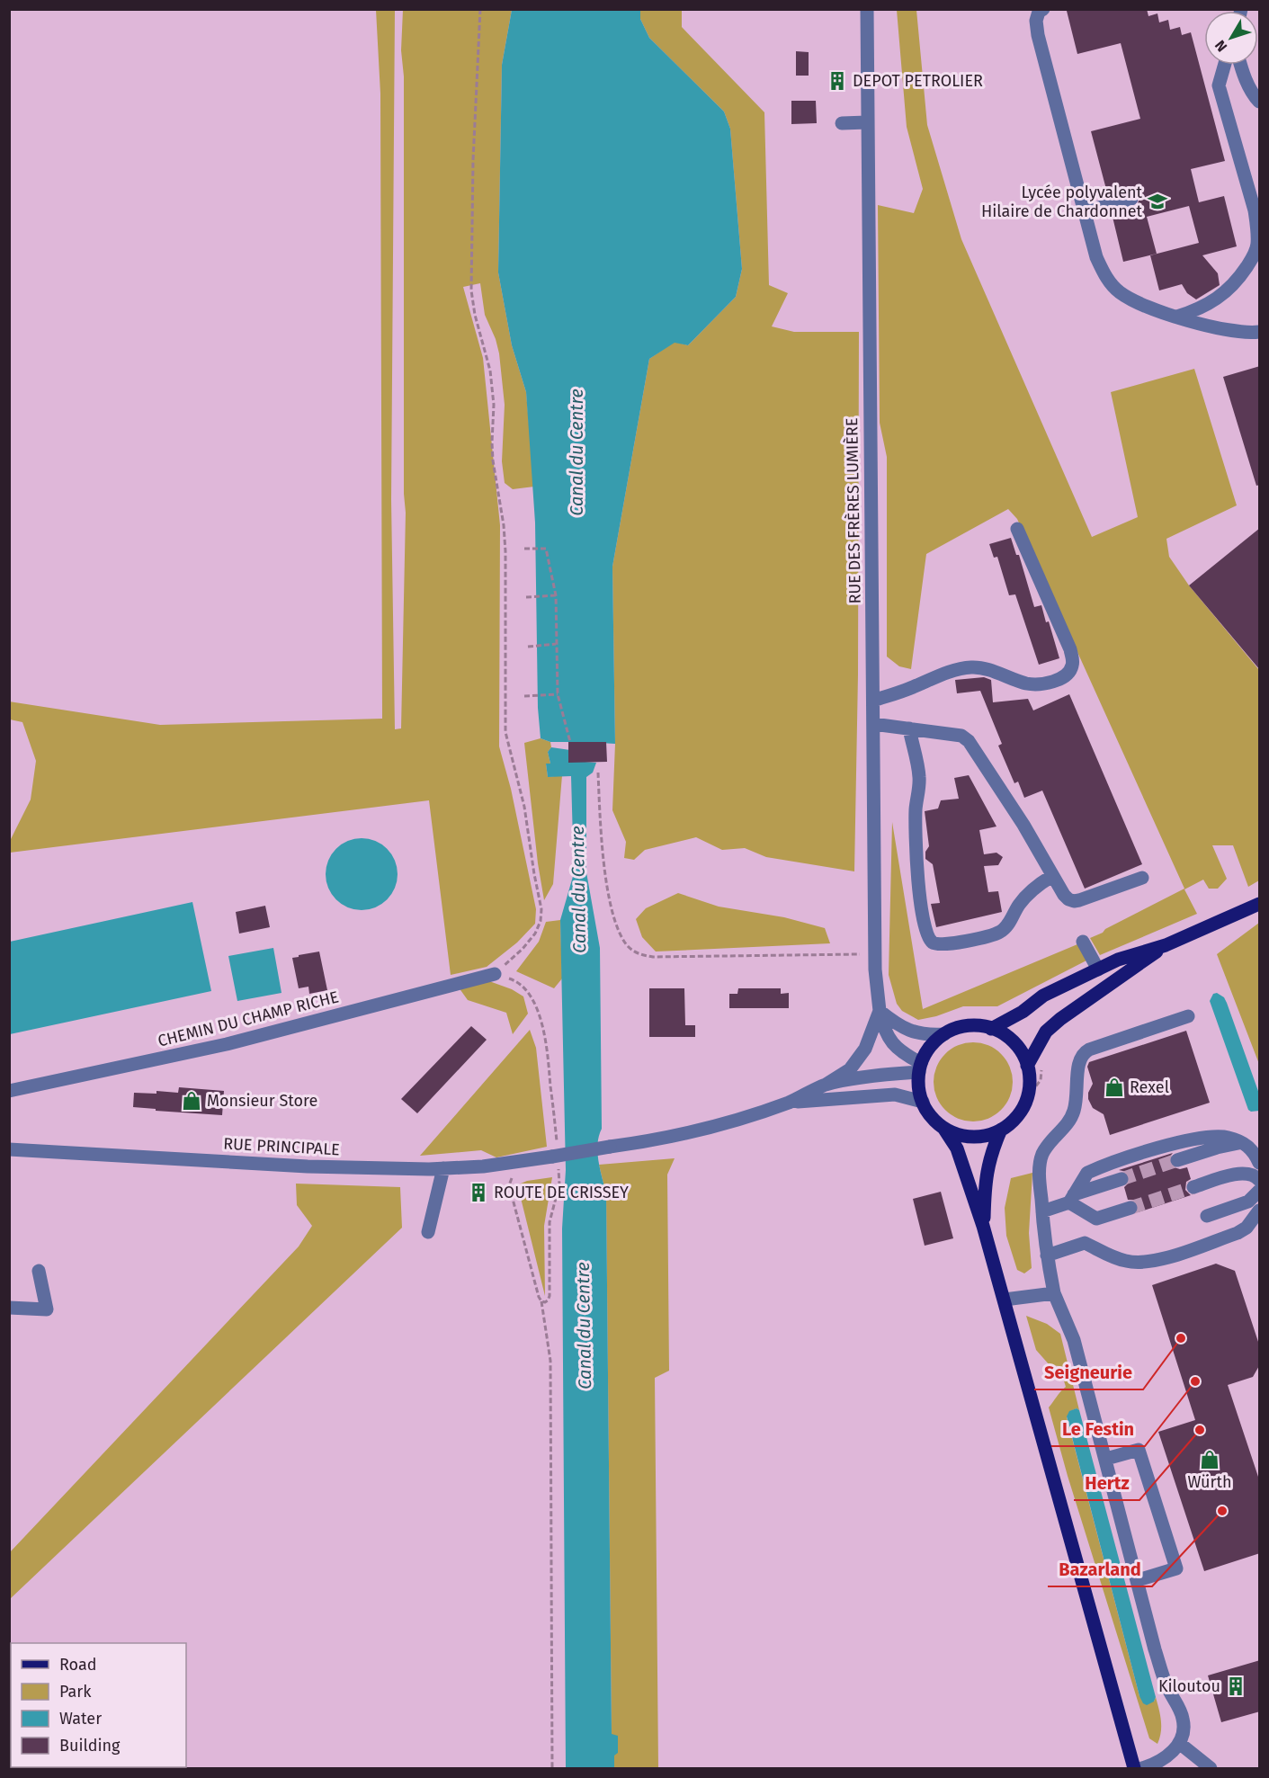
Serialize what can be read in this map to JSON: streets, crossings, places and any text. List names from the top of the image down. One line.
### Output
{"streets":{"street":["RUE DES FRÈRES LUMIÈRE","CHEMIN DU CHAMP RICHE","RUE PRINCIPALE"]},"water":["Canal du Centre"],"places":{"building":["DEPOT PETROLIER","ROUTE DE CRISSEY","Kiloutou"],"school or university":["Lycée polyvalent Hilaire de Chardonnet"],"shop":["Rexel","Monsieur Store","Würth"],"other":["Seigneurie","Le Festin","Hertz","Bazarland"]},"legend":["Road","Park","Water","Building"],"north":"bottom left"}
